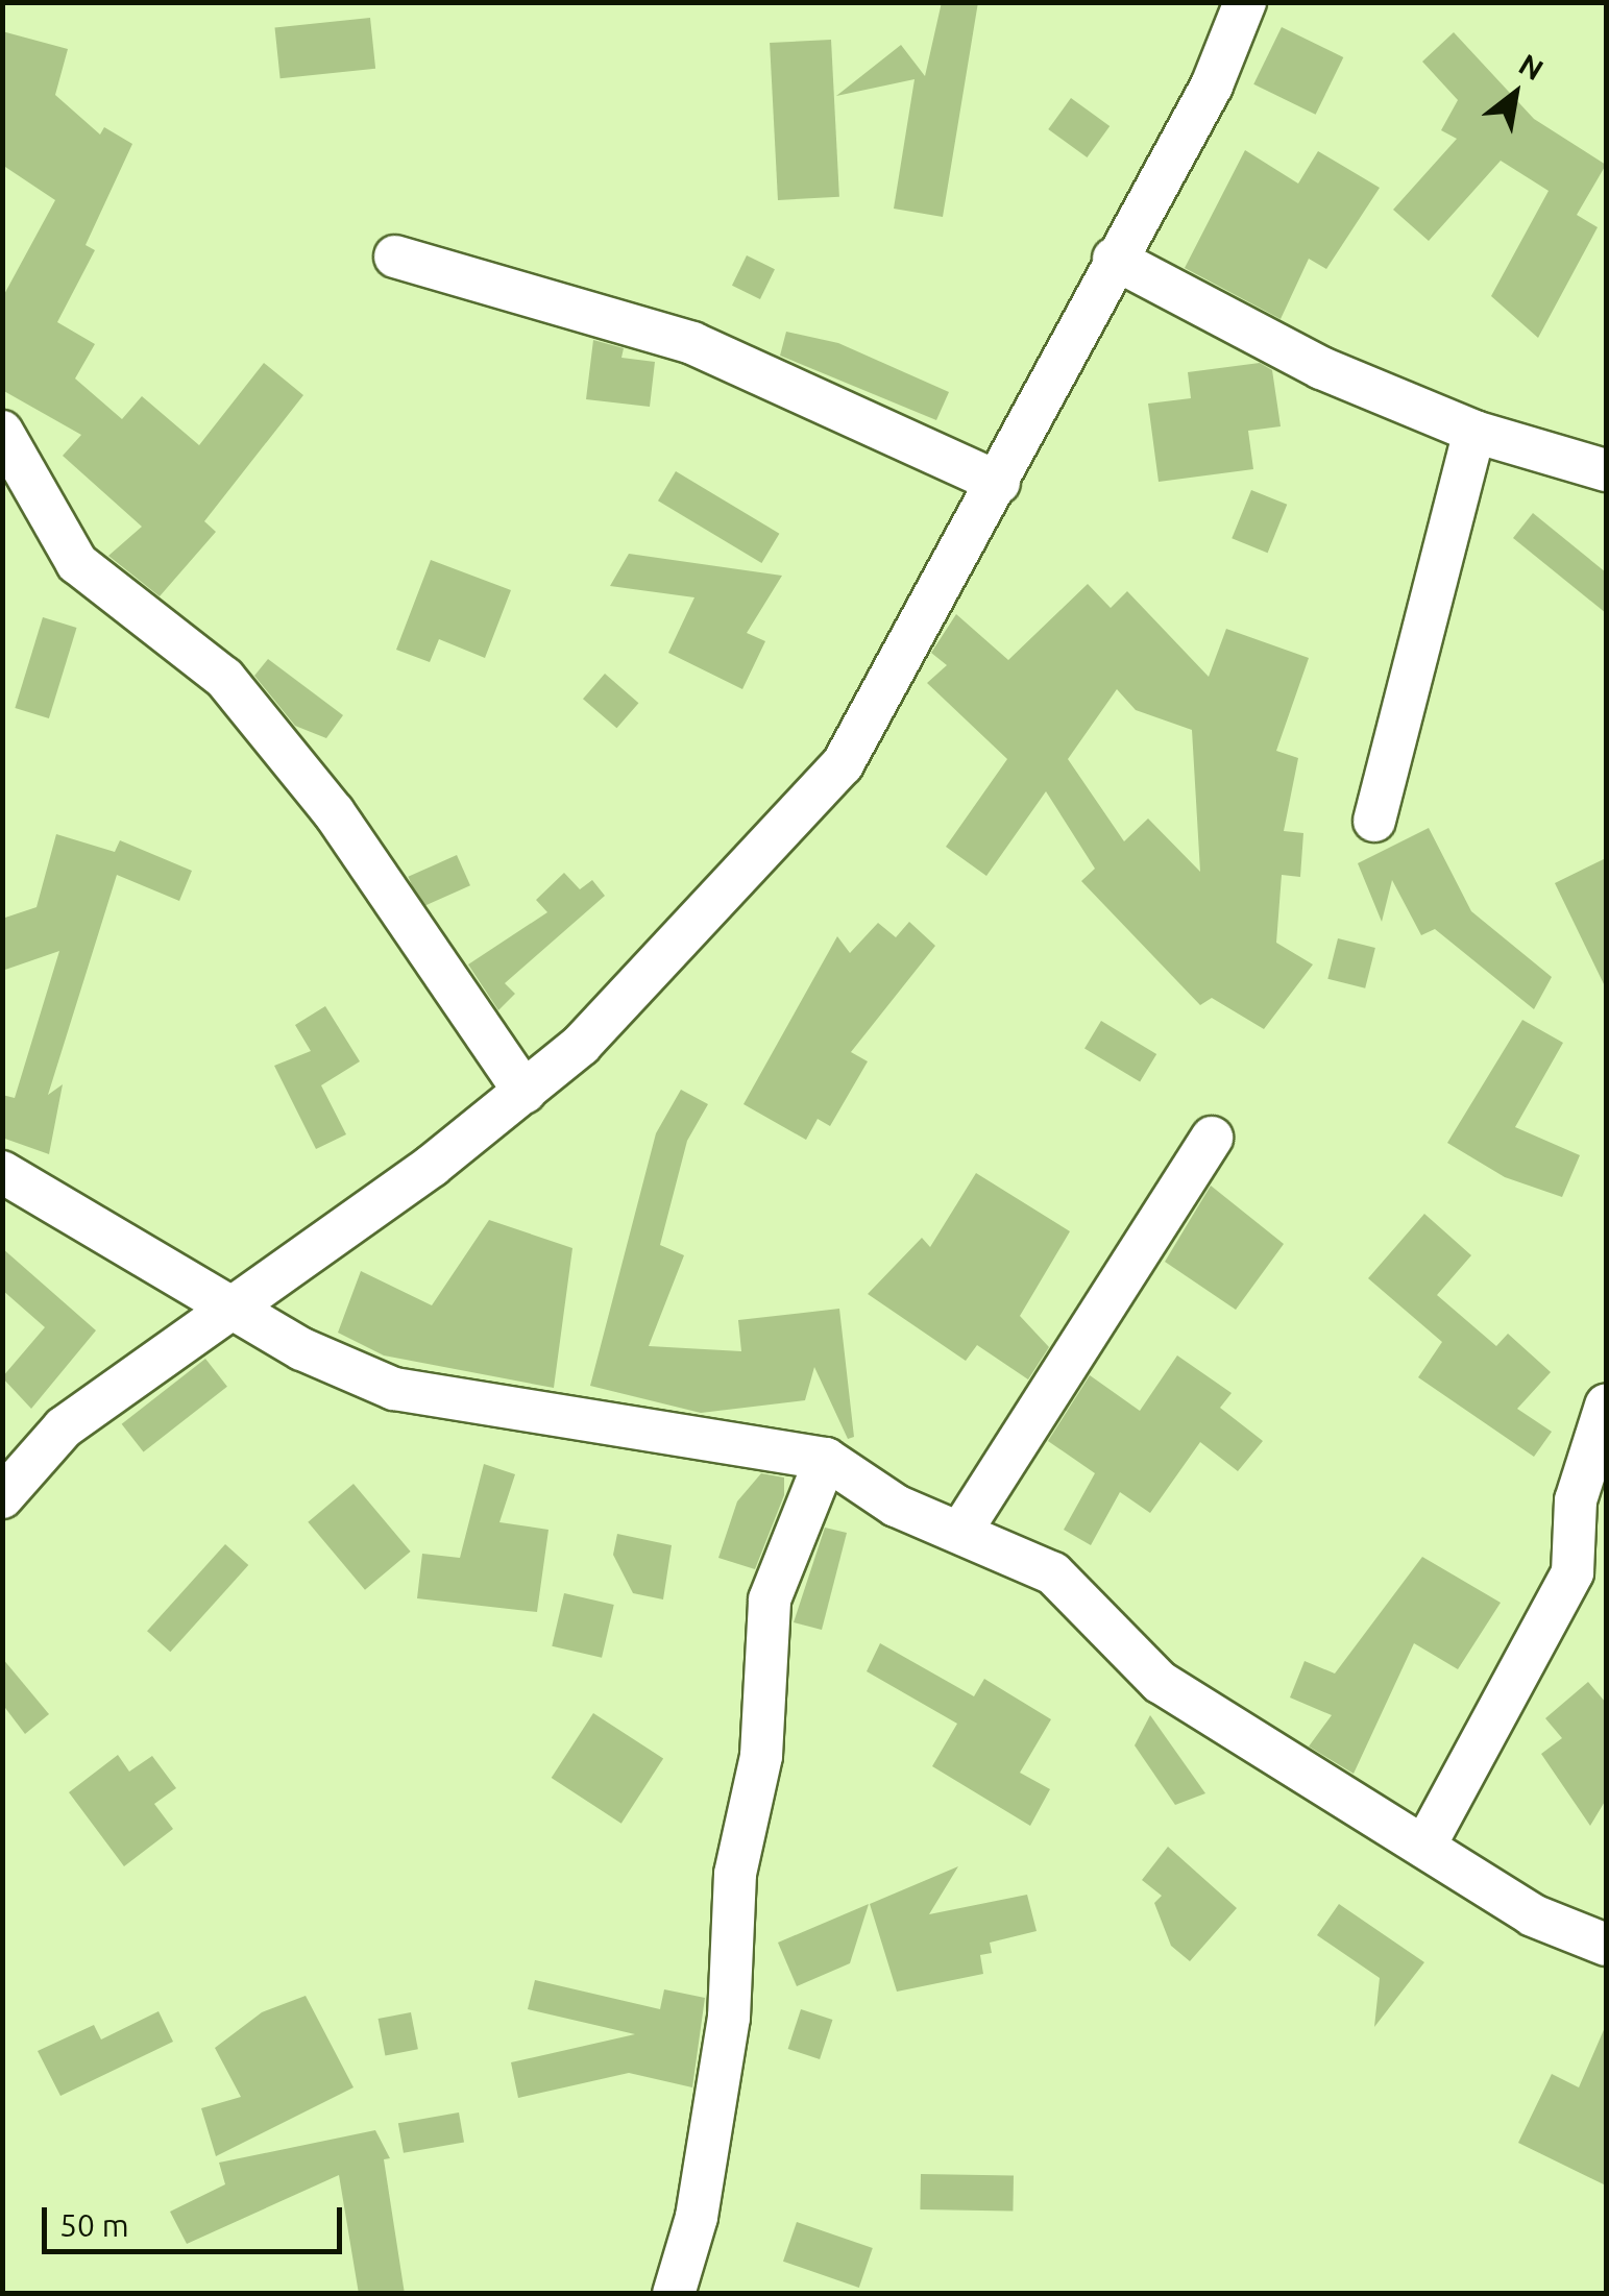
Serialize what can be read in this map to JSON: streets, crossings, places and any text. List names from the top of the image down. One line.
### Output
{"scale_bar":"50 m","north":"top right"}
